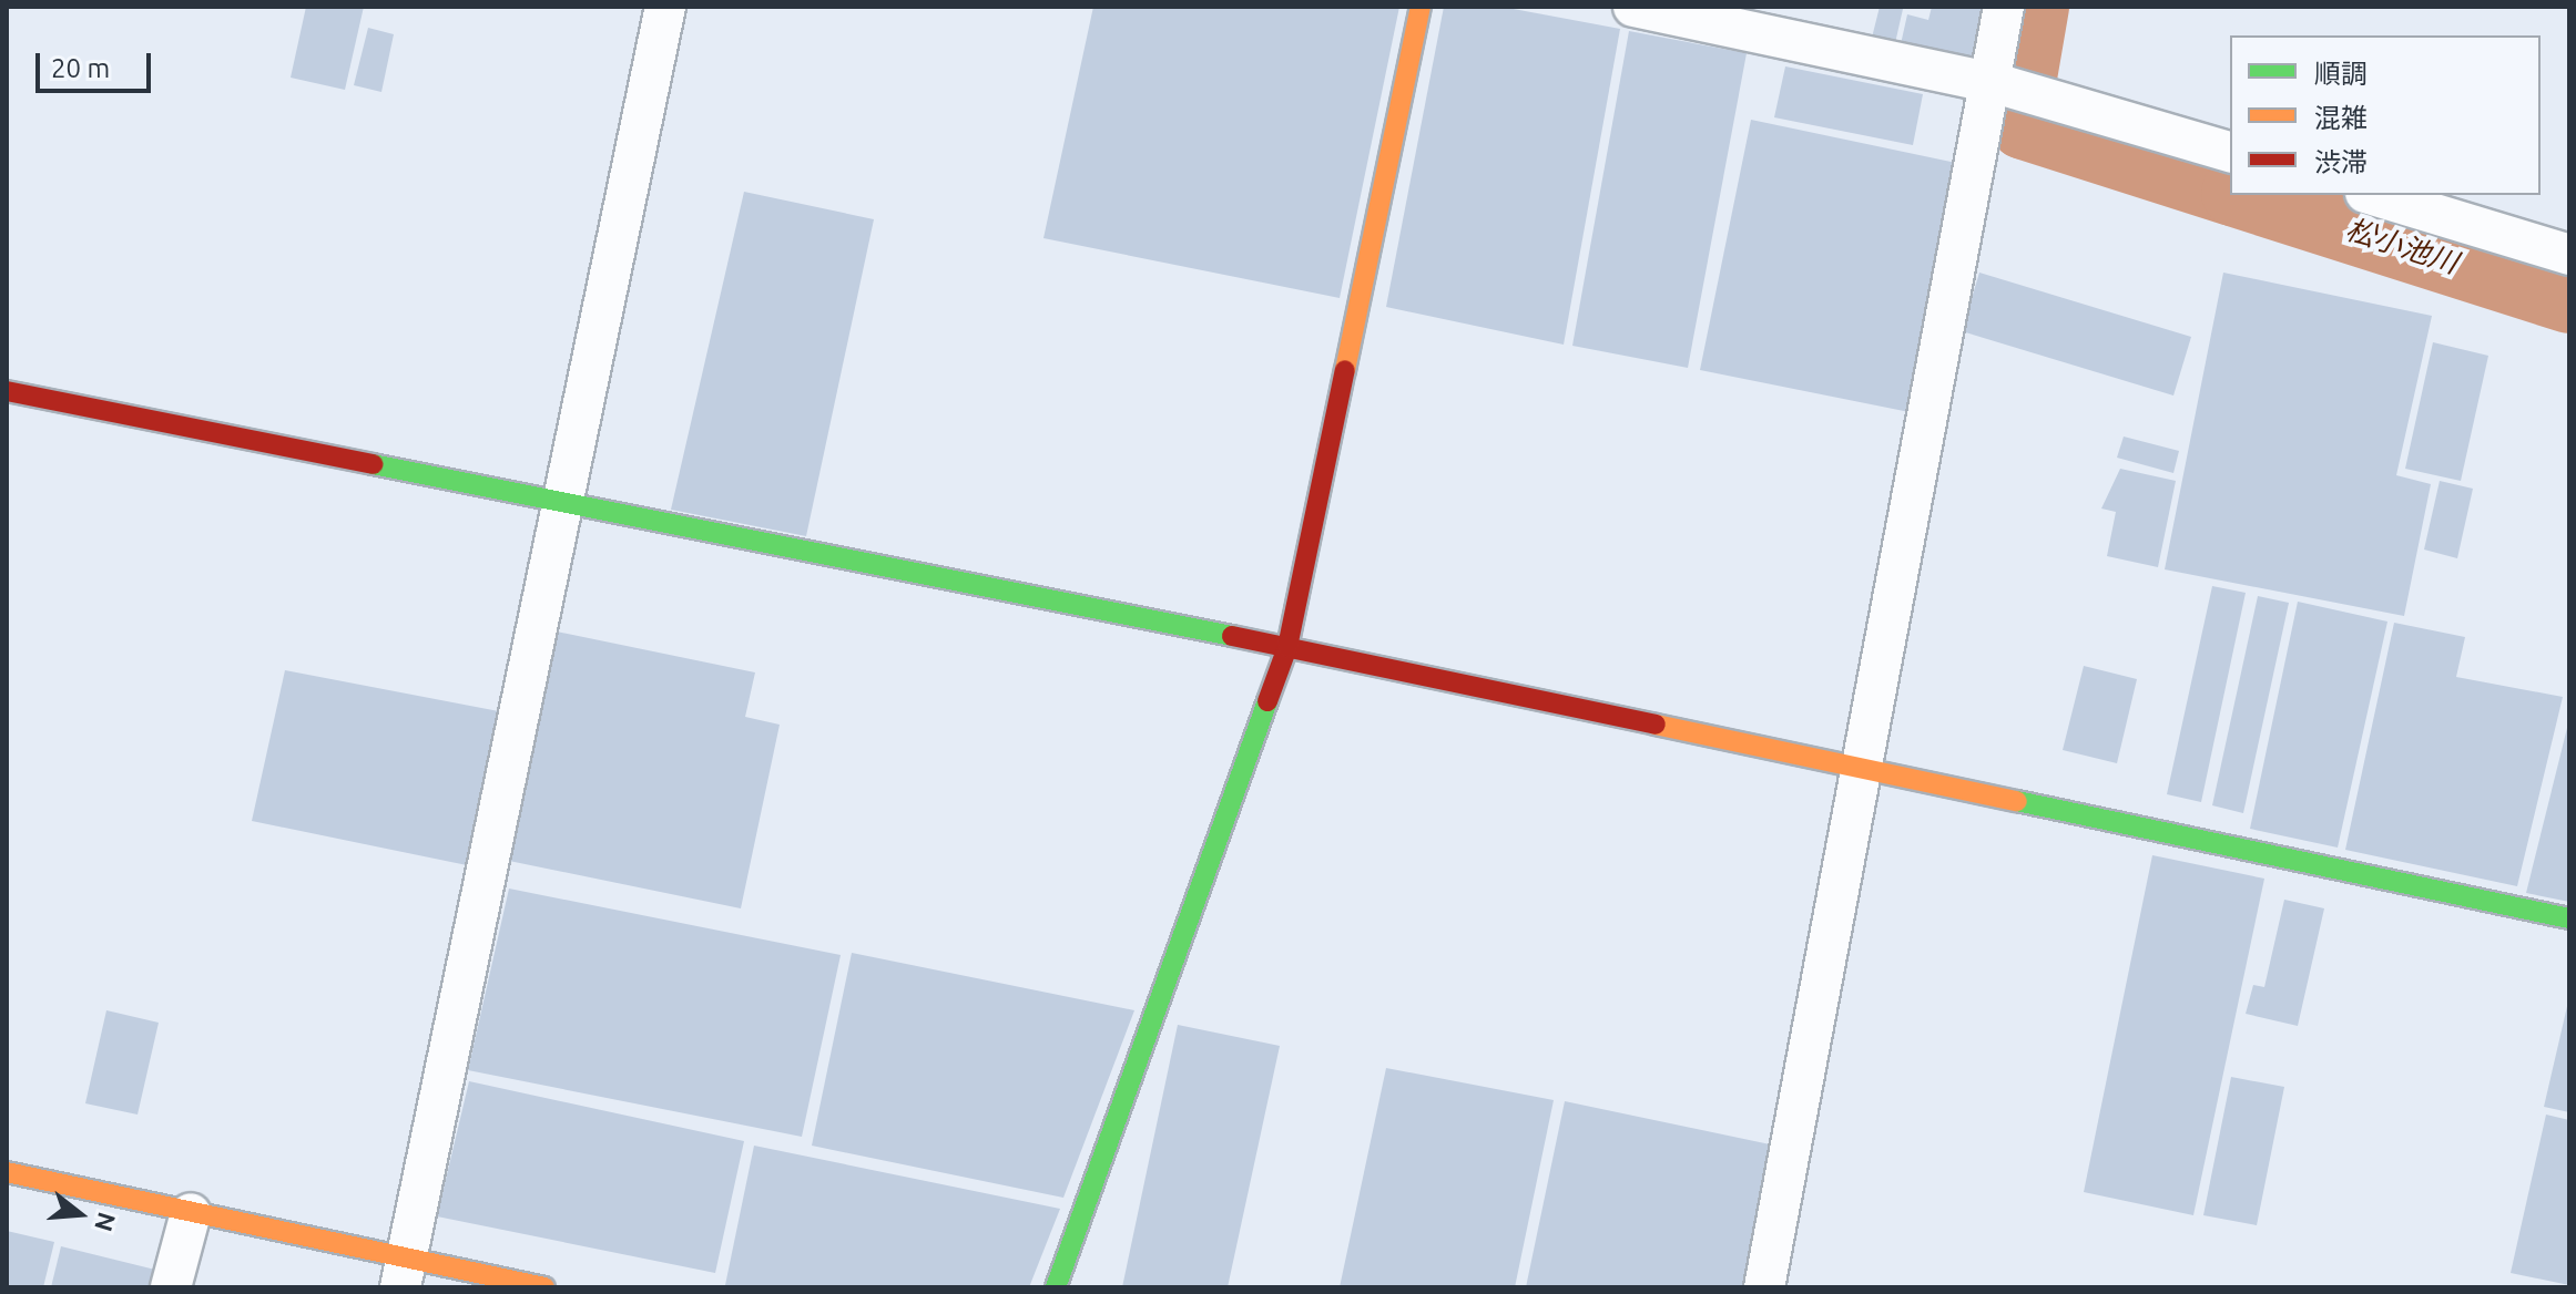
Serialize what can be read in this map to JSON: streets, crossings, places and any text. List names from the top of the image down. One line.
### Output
{"water":["松小池川"],"legend":["順調","混雑","渋滞"],"scale_bar":"20 m","north":"right"}
